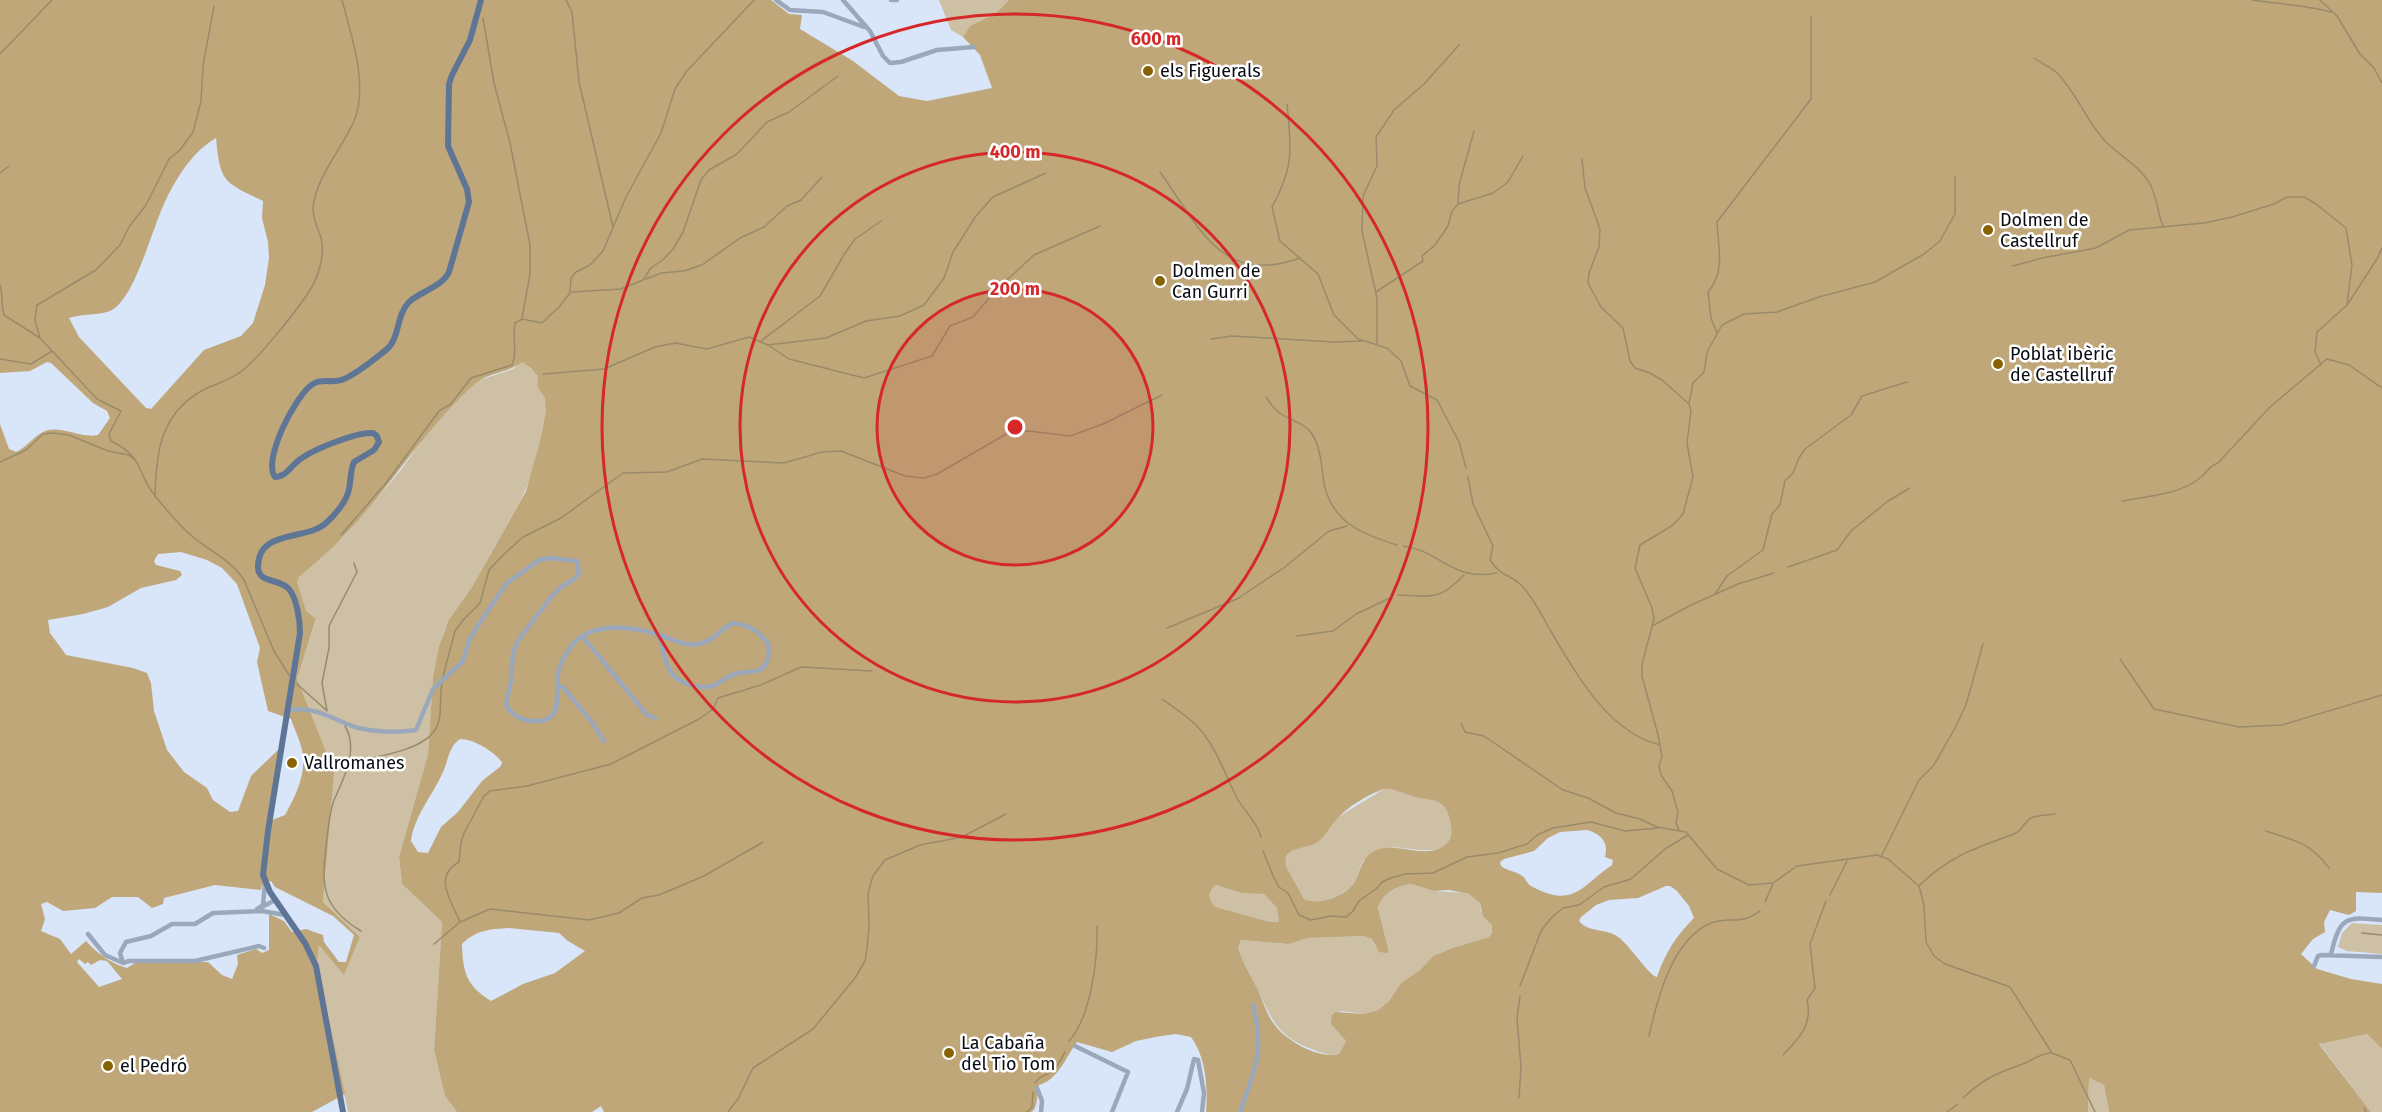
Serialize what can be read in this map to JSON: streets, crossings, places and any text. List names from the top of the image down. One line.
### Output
{"places":["els Figuerals","Dolmen de Castellruf","Dolmen de Can Gurri","Poblat ibèric de Castellruf","Vallromanes","La Cabaña del Tio Tom","el Pedró"],"rings":["600 m","400 m","200 m"]}
